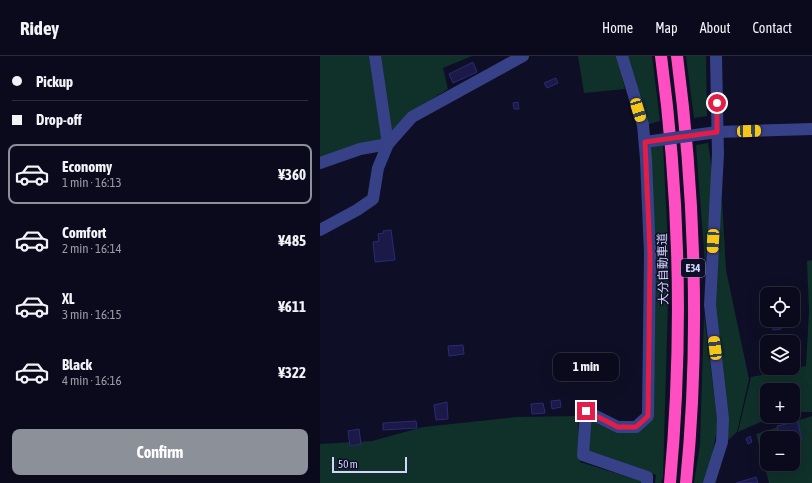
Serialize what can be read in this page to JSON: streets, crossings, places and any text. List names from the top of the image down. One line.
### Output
{"streets":{"highway":["E34","大分自動車道"]},"scale_bar":"50 m","page":{"header":"Ridey","nav":["Home","Map","About","Contact"],"banner":["Pickup","Drop-off"],"list":[{"name":"Economy","note":"1 min · 16:13","value":"¥360"},{"name":"Comfort","note":"2 min · 16:14","value":"¥485"},{"name":"XL","note":"3 min · 16:15","value":"¥611"},{"name":"Black","note":"4 min · 16:16","value":"¥322"}],"map_buttons":["+","−"],"bubble":"1 min","buttons":"Confirm","scale":"50 m"}}
